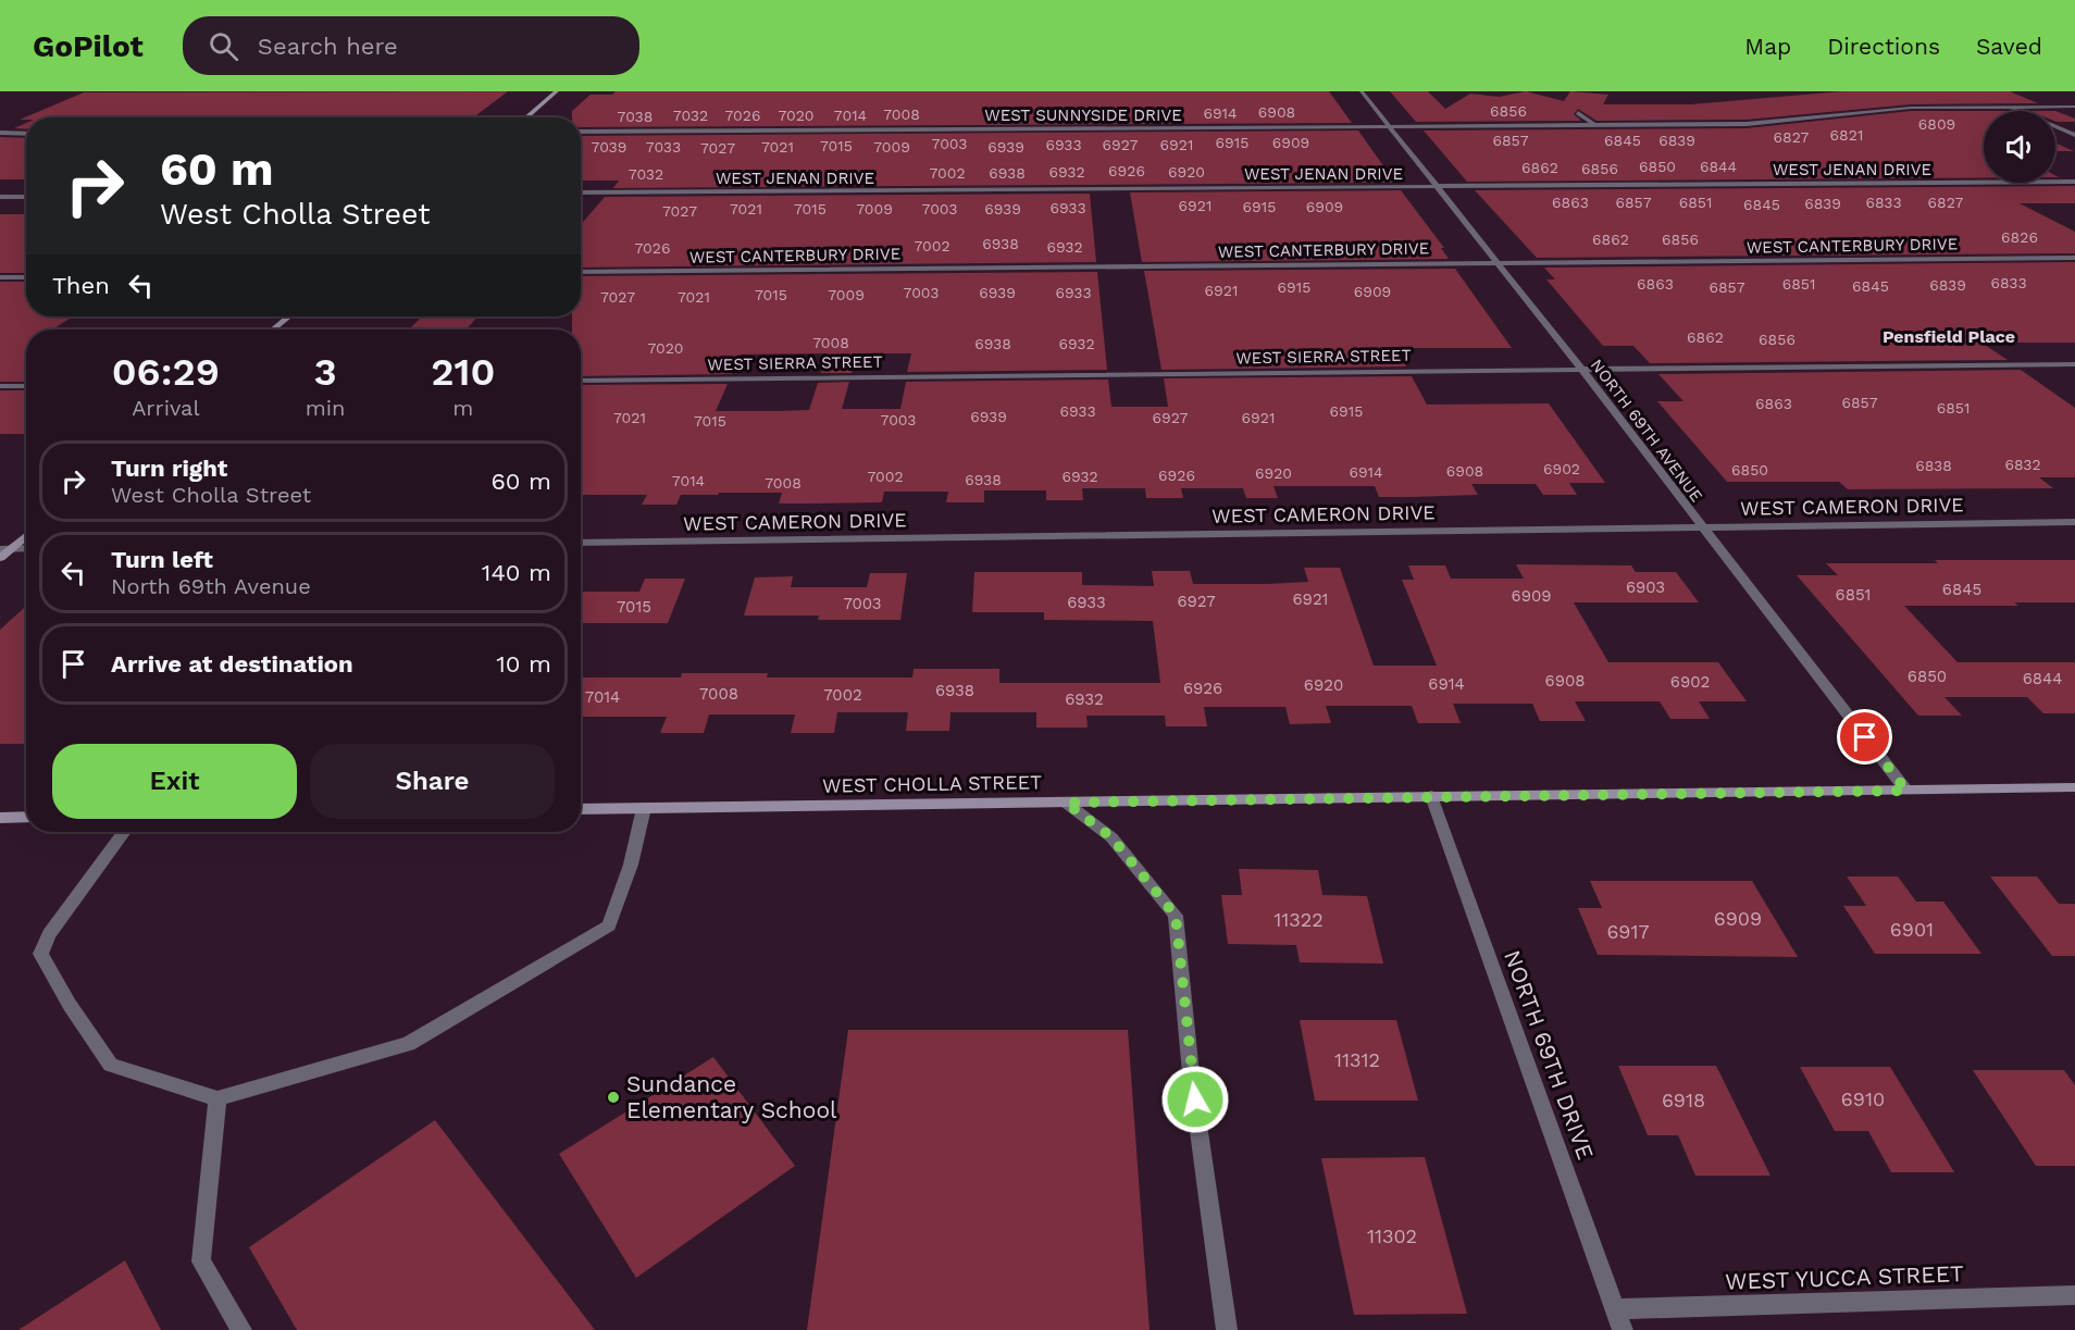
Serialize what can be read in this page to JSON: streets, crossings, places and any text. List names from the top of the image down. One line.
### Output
{"streets":{"street":["WEST SUNNYSIDE DRIVE","WEST JENAN DRIVE","WEST CANTERBURY DRIVE","WEST SIERRA STREET","NORTH 69TH AVENUE","WEST CAMERON DRIVE","WEST CHOLLA STREET","NORTH 69TH DRIVE","WEST YUCCA STREET"]},"crossings":[["WEST SUNNYSIDE DRIVE","NORTH 69TH AVENUE"],["WEST JENAN DRIVE","NORTH 69TH AVENUE"],["WEST CANTERBURY DRIVE","NORTH 69TH AVENUE"],["WEST SIERRA STREET","NORTH 69TH AVENUE"],["NORTH 69TH AVENUE","WEST CAMERON DRIVE"],["NORTH 69TH AVENUE","WEST CHOLLA STREET"],["WEST CHOLLA STREET","NORTH 69TH DRIVE"],["NORTH 69TH DRIVE","WEST YUCCA STREET"]],"districts":["Pensfield Place"],"places":["Sundance Elementary School"],"house_numbers":["6856","6908","6914","7008","7032","7026","7020","7014","7038","6809","6821","6827","6857","6845","6839","6915","6909","7003","6933","6927","6921","7015","7039","7033","7021","7009","6939","7027","6850","6844","6862","6856","6926","6932","6920","7002","6938","7032","6863","6857","6851","6833","6827","6839","6845","6921","6915","6909","6933","7021","7015","7009","7003","6939","7027","6826","6862","6856","6938","7002","6932","7026","6833","6863","6851","6839","6845","6915","6857","6921","6909","7003","6939","6933","7015","7009","7027","7021","6862","6856","7008","6938","6932","7020","6857","6863","6851","6933","6915","6939","7021","6927","6921","7003","7015","6832","6838","6902","6850","6908","6914","6920","6926","7002","6932","6938","7014","7008","6903","6845","6851","6909","6921","6927","6933","7003","7015","6850","6844","6908","6902","6914","6920","6926","6938","7008","7002","7014","6932","6909","11322","6901","6917","11312","6910","6918","11302"],"page":{"header":"GoPilot","search":"Search here","nav":["Map","Directions","Saved"],"turn":["60 m","West Cholla Street"],"then":"Then","eta":["06:29","Arrival","3","min","210","m"],"list":[{"name":"Turn right","note":"West Cholla Street","value":"60 m"},{"name":"Turn left","note":"North 69th Avenue","value":"140 m"},{"name":"Arrive at destination","value":"10 m"}],"buttons":["Exit","Share"]}}
